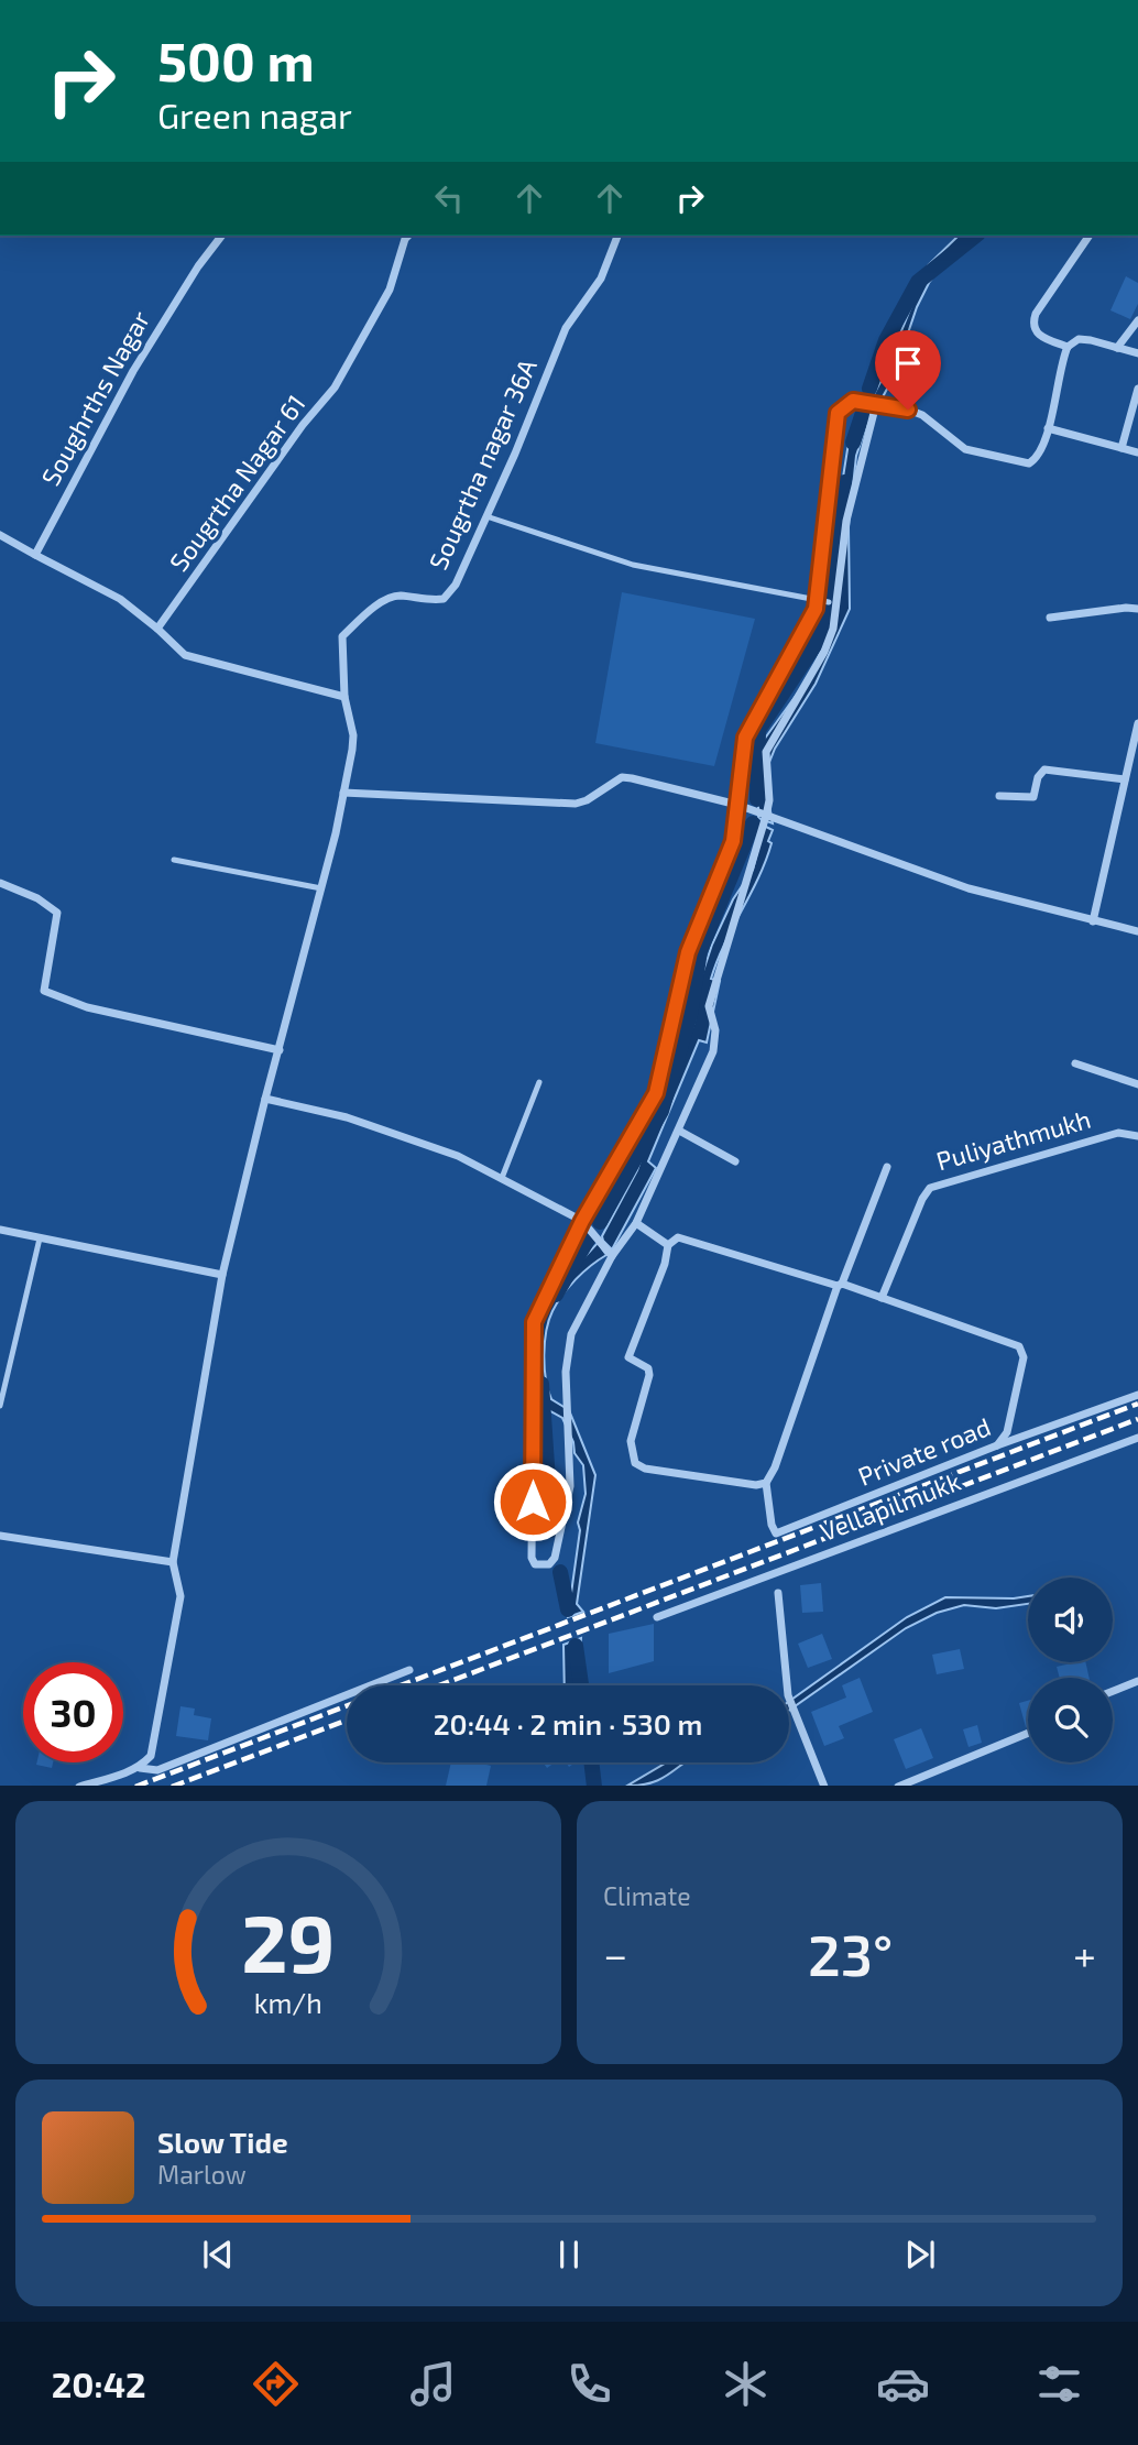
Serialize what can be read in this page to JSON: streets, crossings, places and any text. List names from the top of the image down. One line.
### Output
{"streets":{"street":["Soughrths Nagar","Sougrtha nagar 36A","Sougrtha Nagar 61","Puliyathmukh","Private road","Vellapilmukk"]},"page":{"turn":["500 m","Green nagar"],"limit":"30","trip":"20:44 · 2 min · 530 m","tile":"Climate","heat":["−","23°","+"],"song":["Slow Tide","Marlow"],"tabs":"20:42","gauge":["29","km/h"]}}
